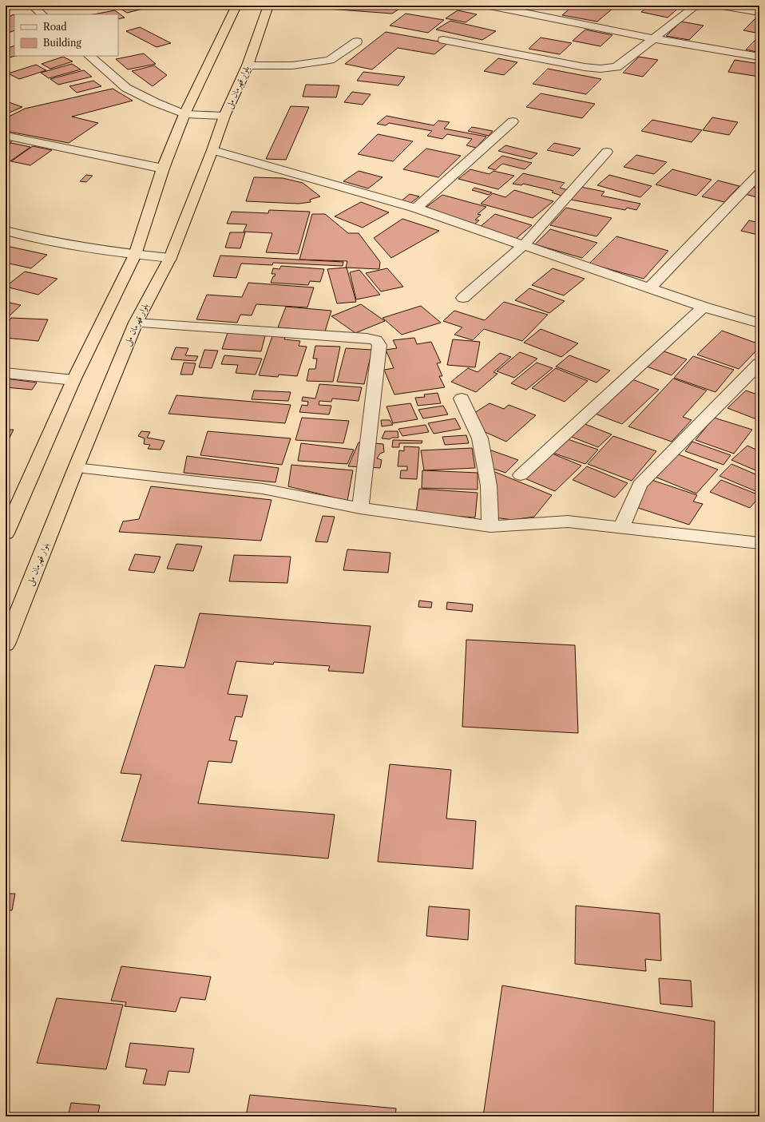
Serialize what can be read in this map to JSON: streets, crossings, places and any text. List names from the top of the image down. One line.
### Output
{"streets":{"highway":["بلوار قهرمان ملی"]},"legend":["Road","Building"]}
